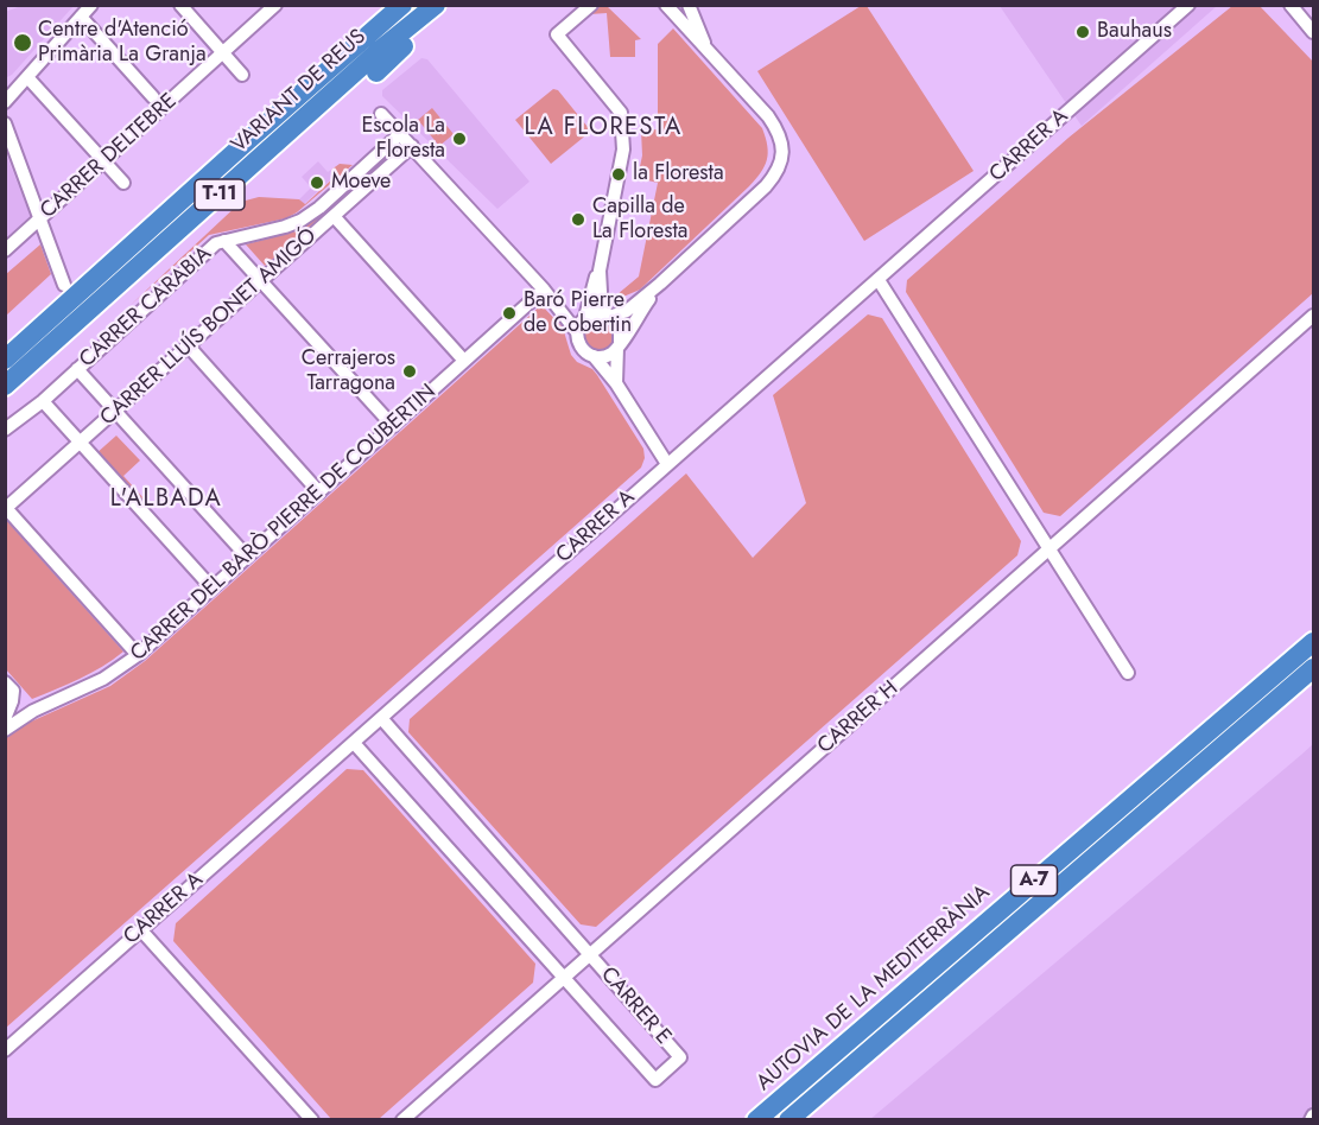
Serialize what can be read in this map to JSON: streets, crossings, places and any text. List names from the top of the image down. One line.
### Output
{"streets":{"highway":["VARIANT DE REUS","T-11","A-7","AUTOVIA DE LA MEDITERRÀNIA"],"street":["CARRER A","CARRER DELTEBRE","CARRER CARABIA","CARRER LLUÍS BONET AMIGÓ","CARRER DEL BARÒ PIERRE DE COUBERTIN","CARRER H","CARRER E"]},"crossings":[["CARRER A","CARRER E"],["CARRER H","CARRER E"]],"districts":["LA FLORESTA","L'ALBADA"],"places":["Bauhaus","Centre d'Atenció Primària La Granja","Escola La Floresta","la Floresta","Moeve","Capilla de La Floresta","Baró Pierre de Cobertin","Cerrajeros Tarragona"]}
